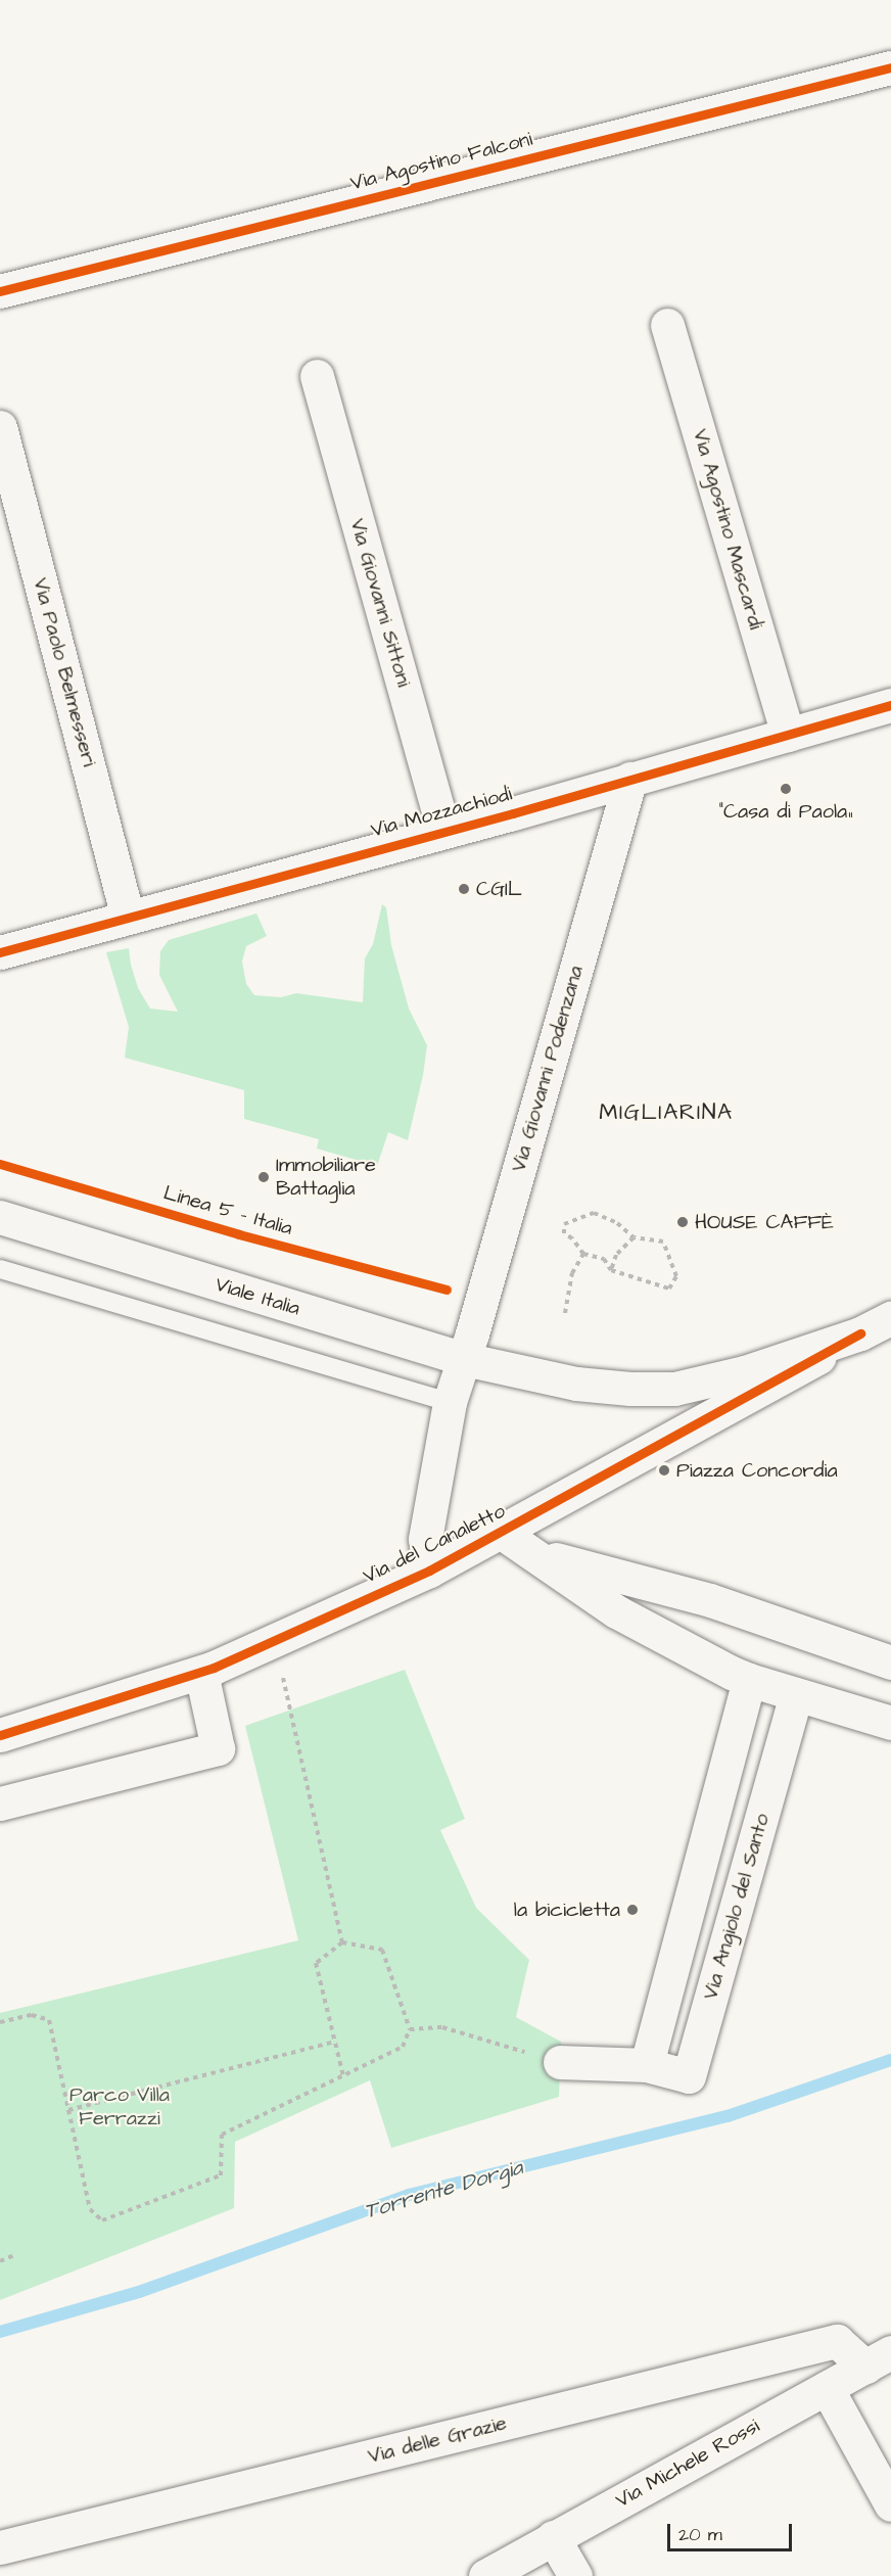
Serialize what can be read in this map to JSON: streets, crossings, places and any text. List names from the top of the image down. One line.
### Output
{"streets":{"street":["Via Agostino Falconi","Via Agostino Mascardi","Via Giovanni Sittoni","Via Paolo Belmesseri","Via Mozzachiodi","Via Giovanni Podenzana","Viale Italia","Via del Canaletto","Via Angiolo del Santo","Via delle Grazie","Via Michele Rossi"],"cycle path":["Linea 5 - Italia"]},"crossings":[["Via Agostino Mascardi","Via Mozzachiodi"],["Via Giovanni Sittoni","Via Mozzachiodi"],["Via Paolo Belmesseri","Via Mozzachiodi"],["Via Mozzachiodi","Via Giovanni Podenzana"],["Via Giovanni Podenzana","Viale Italia"],["Via Giovanni Podenzana","Via del Canaletto"],["Viale Italia","Via del Canaletto"],["Via delle Grazie","Via Michele Rossi"]],"districts":["MIGLIARINA"],"water":["Torrente Dorgia"],"parks":["Parco Villa Ferrazzi"],"places":["“Casa di Paola„","CGIL","Immobiliare Battaglia","HOUSE CAFFÈ","Piazza Concordia","la bicicletta"],"scale_bar":"20 m"}
